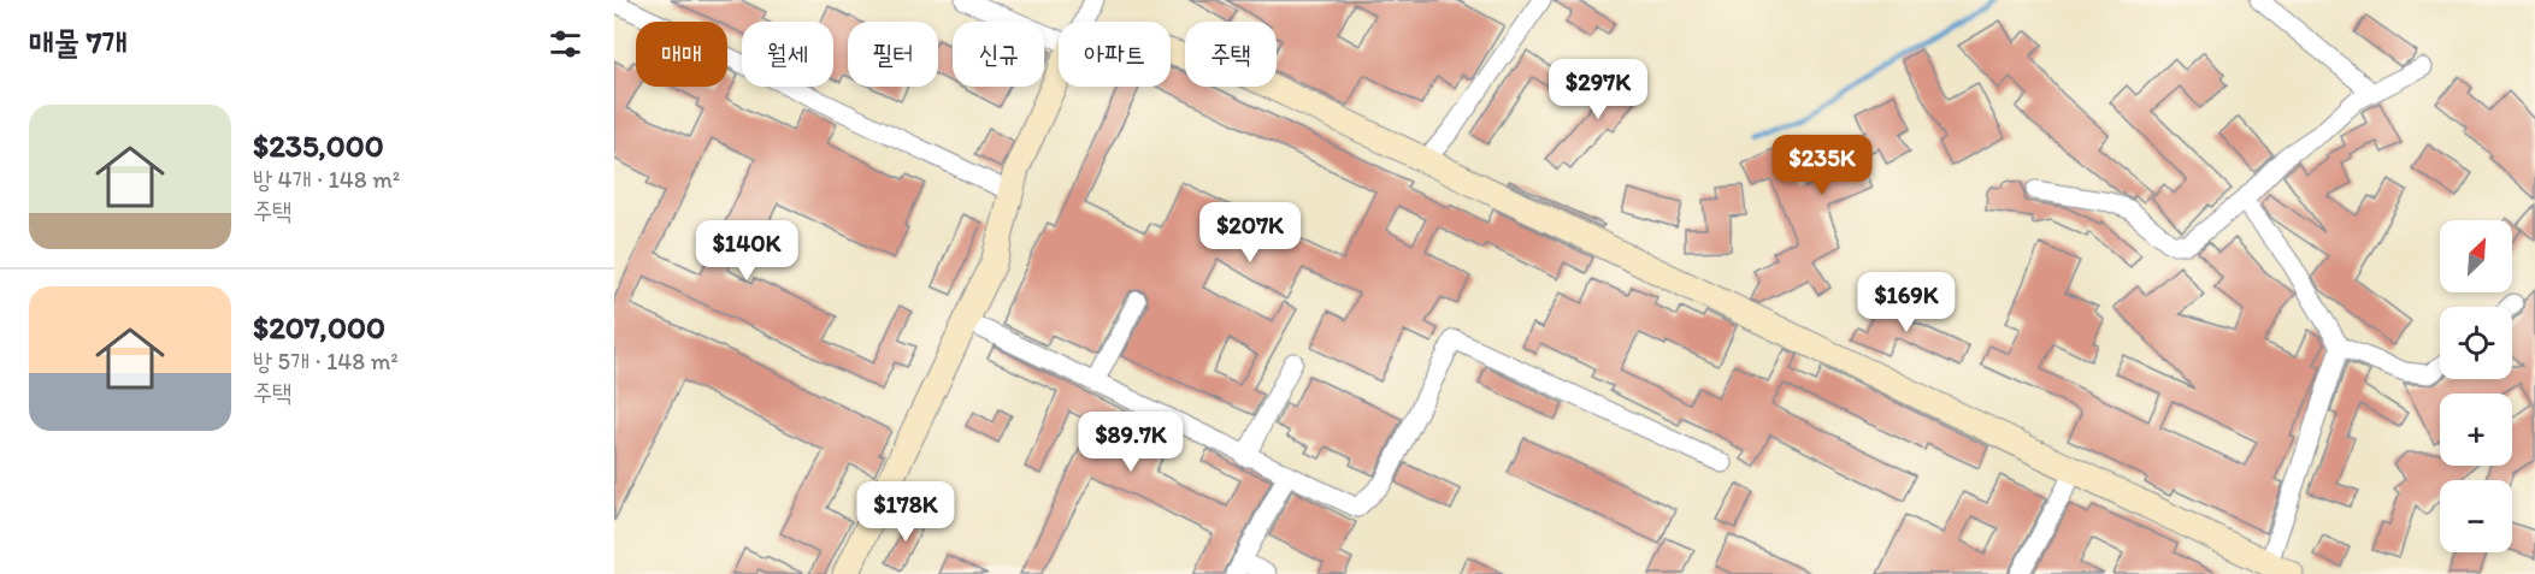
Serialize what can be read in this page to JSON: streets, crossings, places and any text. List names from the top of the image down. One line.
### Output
{"north":"top right","page":{"heading":"매물 7개","chip":["매매","월세","필터","신규","아파트","주택"],"price":["$297K","$235K","$207K","$140K","$169K","$89.7K","$178K"],"list":[{"name":"$235,000","note":"방 4개 · 148 m² · 주택"},{"name":"$207,000","note":"방 5개 · 148 m² · 주택"}],"map_buttons":["+","−"]}}
